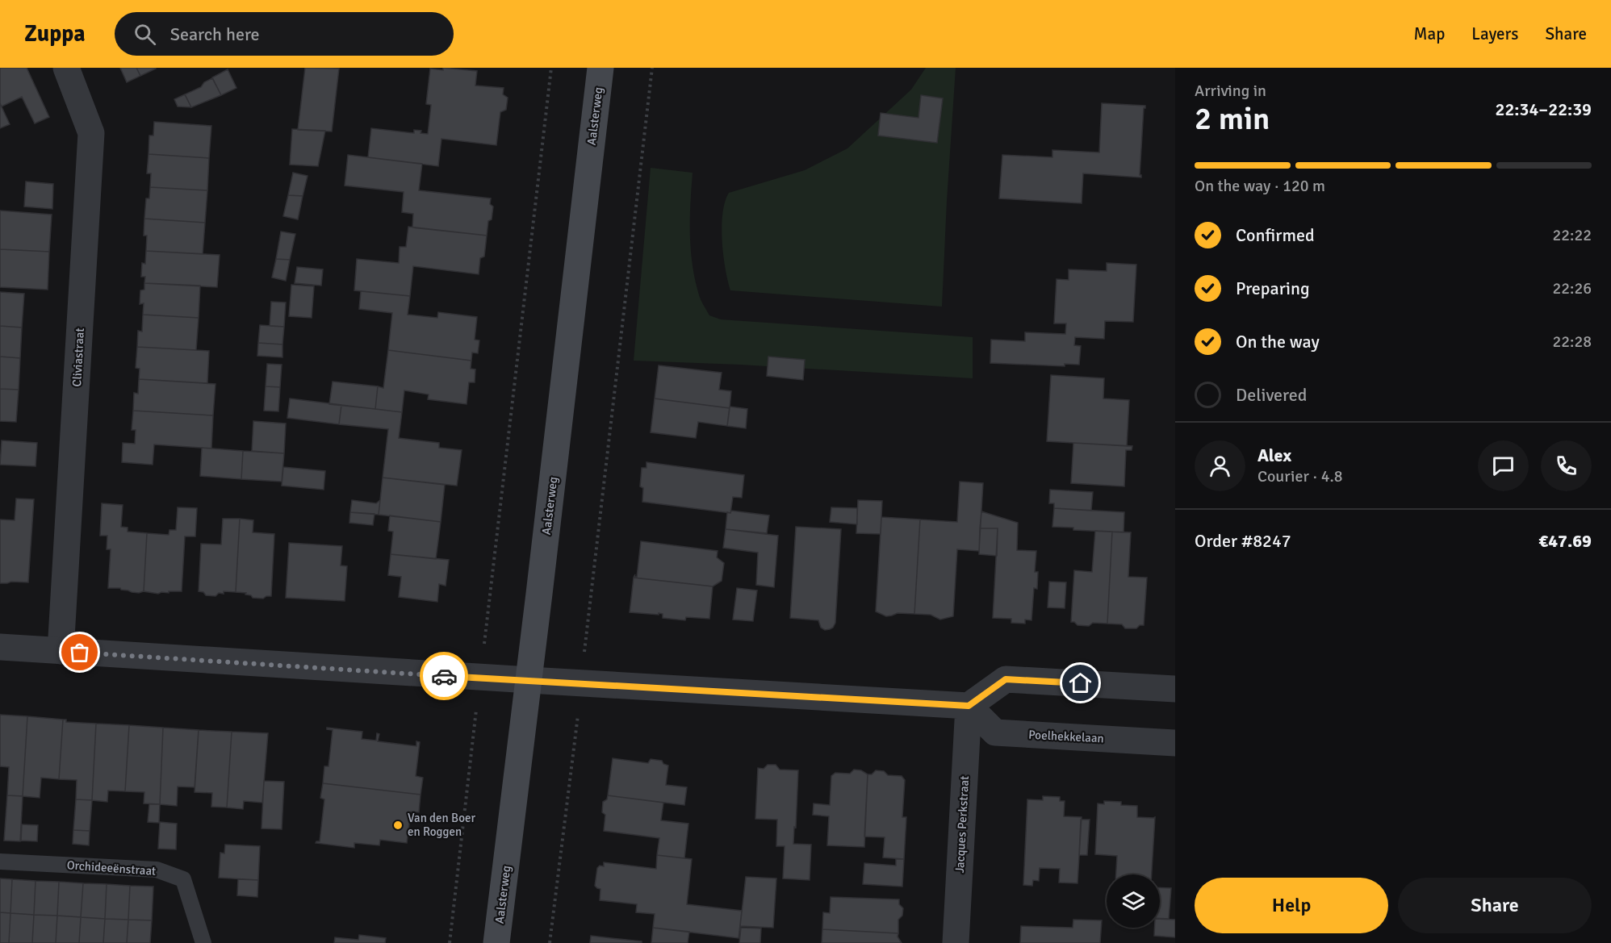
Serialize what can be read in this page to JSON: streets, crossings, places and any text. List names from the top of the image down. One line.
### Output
{"streets":{"main road":["Aalsterweg"],"street":["Cliviastraat","Poelhekkelaan","Jacques Perkstraat"],"lane":["Orchideeënstraat"]},"crossings":[["Poelhekkelaan","Jacques Perkstraat"]],"places":["Van den Boer en Roggen"],"page":{"header":"Zuppa","search":"Search here","nav":["Map","Layers","Share"],"heading":["2 min","Arriving in","22:34–22:39"],"panel":["Alex","Courier · 4.8","Order #8247","€47.69"],"bar":"On the way · 120 m","list":[["Confirmed","22:22"],["Preparing","22:26"],["On the way","22:28"],"Delivered"],"buttons":["Help","Share"]}}
